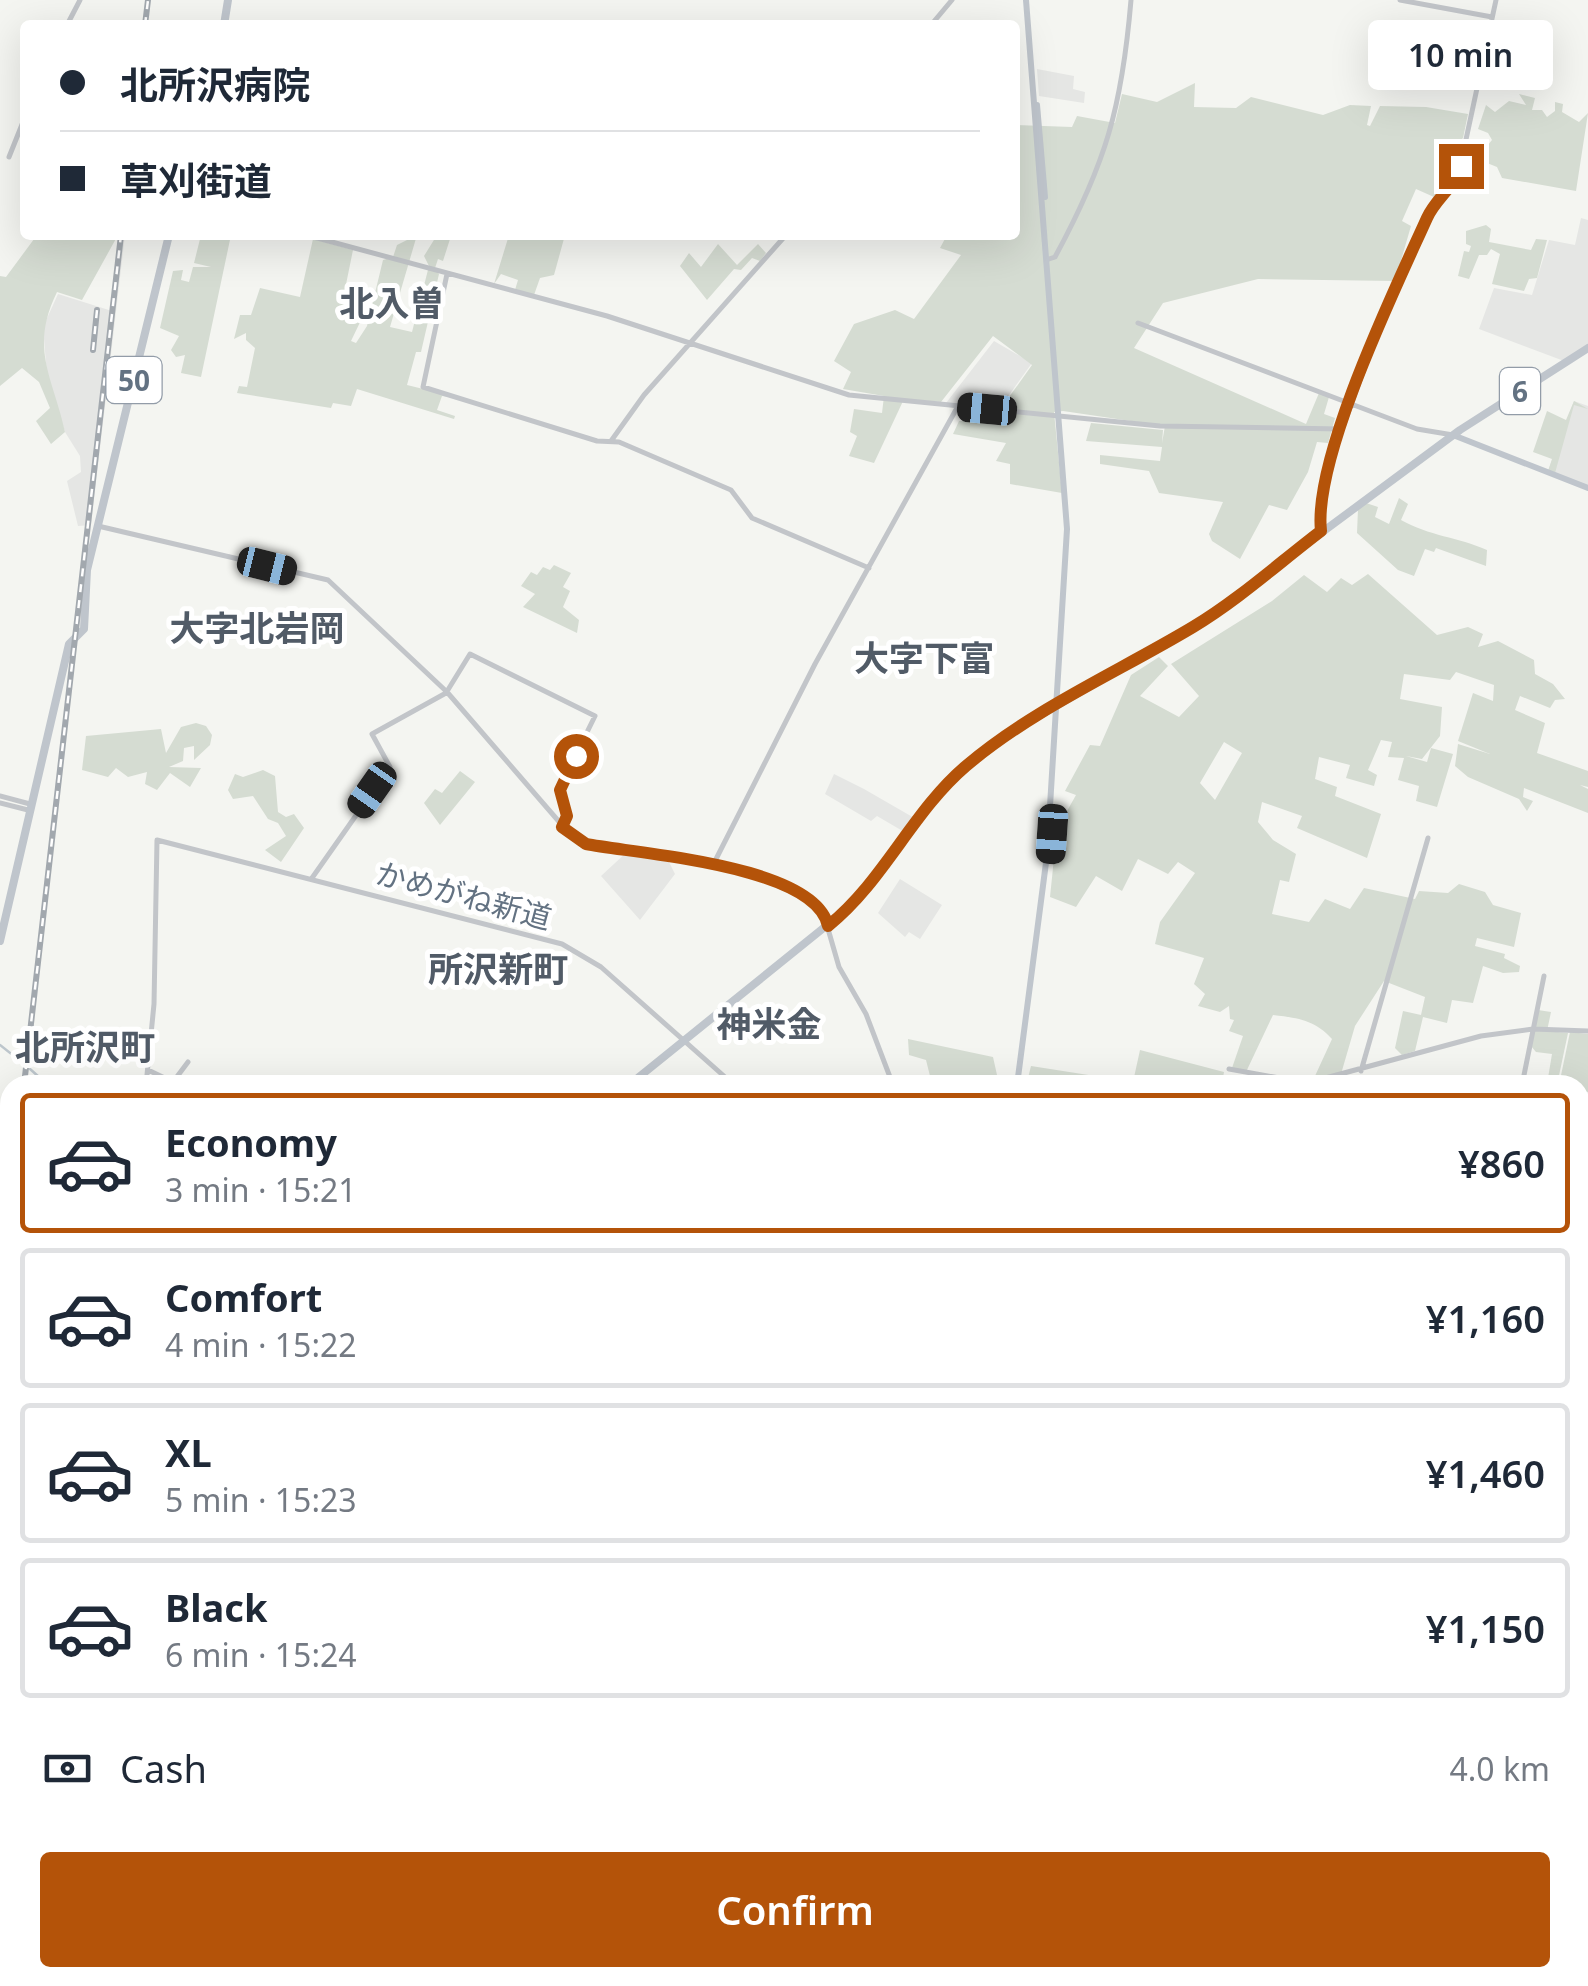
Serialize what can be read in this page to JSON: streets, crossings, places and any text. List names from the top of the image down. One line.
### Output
{"streets":{"main road":["50","6"],"street":["かめがね新道"]},"crossings":[["6","かめがね新道"]],"districts":["北入曽","大字北岩岡","大字下富","所沢新町","神米金","北所沢町"],"page":{"bubble":"10 min","banner":["北所沢病院","草刈街道"],"list":[{"name":"Economy","note":"3 min · 15:21","value":"¥860"},{"name":"Comfort","note":"4 min · 15:22","value":"¥1,160"},{"name":"XL","note":"5 min · 15:23","value":"¥1,460"},{"name":"Black","note":"6 min · 15:24","value":"¥1,150"}],"pay":["Cash","4.0 km"],"buttons":"Confirm"}}
